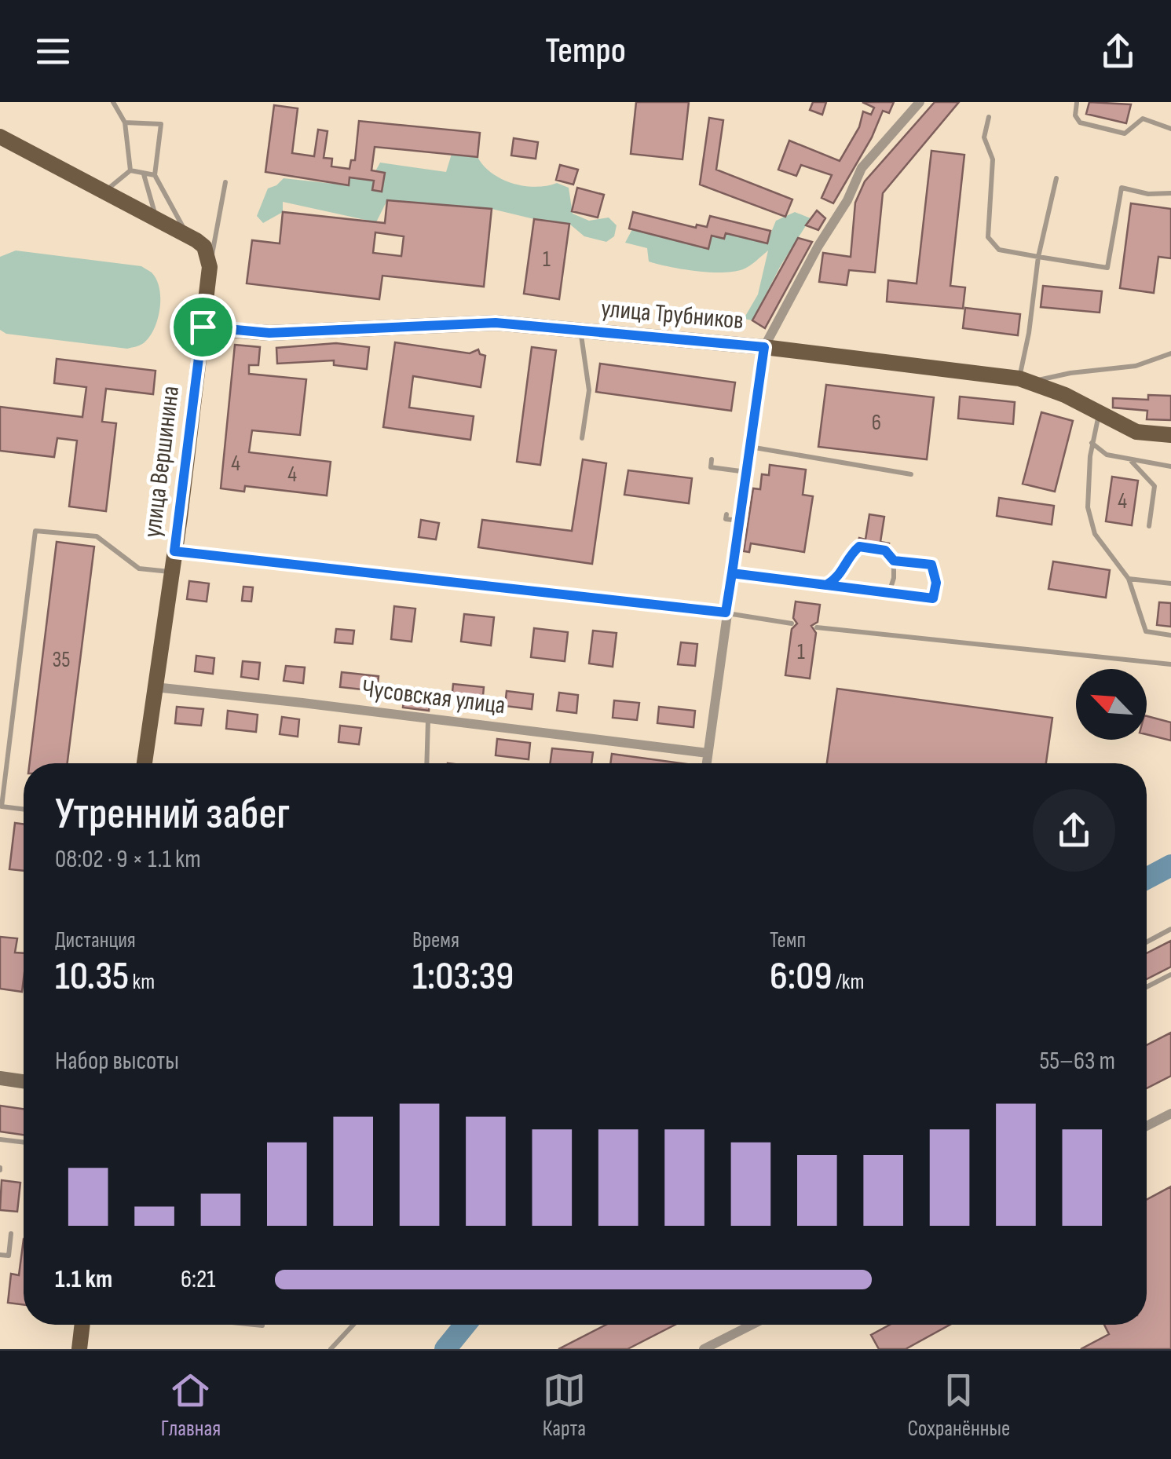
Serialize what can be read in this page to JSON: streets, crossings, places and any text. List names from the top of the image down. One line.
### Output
{"streets":{"main road":["улица Трубников","улица Вершинина"],"street":["Чусовская улица"]},"crossings":[["улица Трубников","улица Вершинина"],["улица Вершинина","Чусовская улица"]],"house_numbers":["1","6","4","4","4","1","35"],"north":"top left","page":{"header":"Tempo","heading":["Утренний забег","08:02 · 9 × 1.1 km"],"stats":[["Дистанция","10.35 km"],["Время","1:03:39"],["Темп","6:09 /km"]],"chart":["Набор высоты","55–63 m"],"list":[{"name":"1.1 km","note":"6:21"}],"tabs":["Главная","Карта","Сохранённые"]}}
